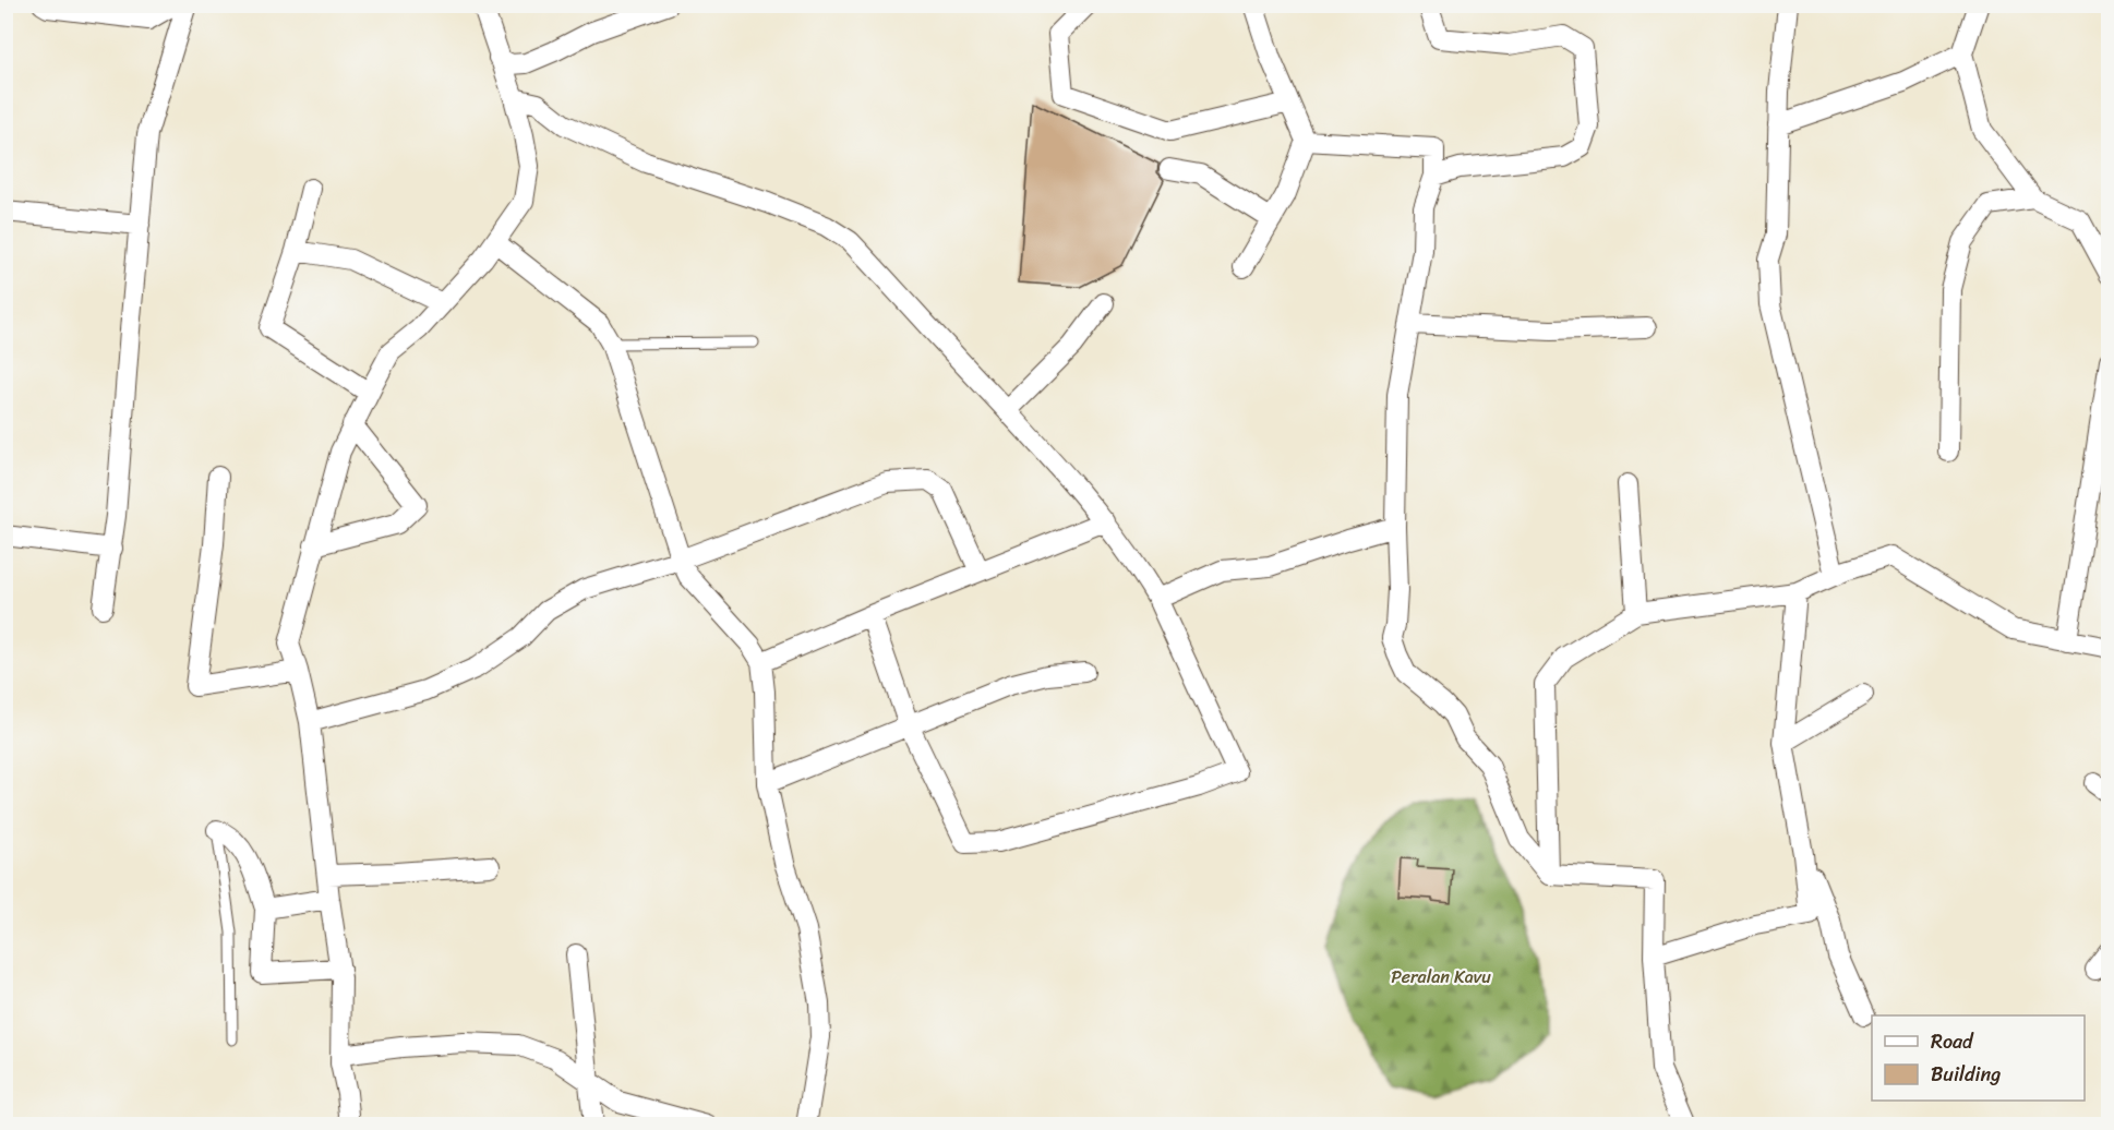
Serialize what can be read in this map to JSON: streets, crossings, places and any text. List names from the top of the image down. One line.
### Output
{"parks":["Peralan Kavu"],"legend":["Road","Building"]}
